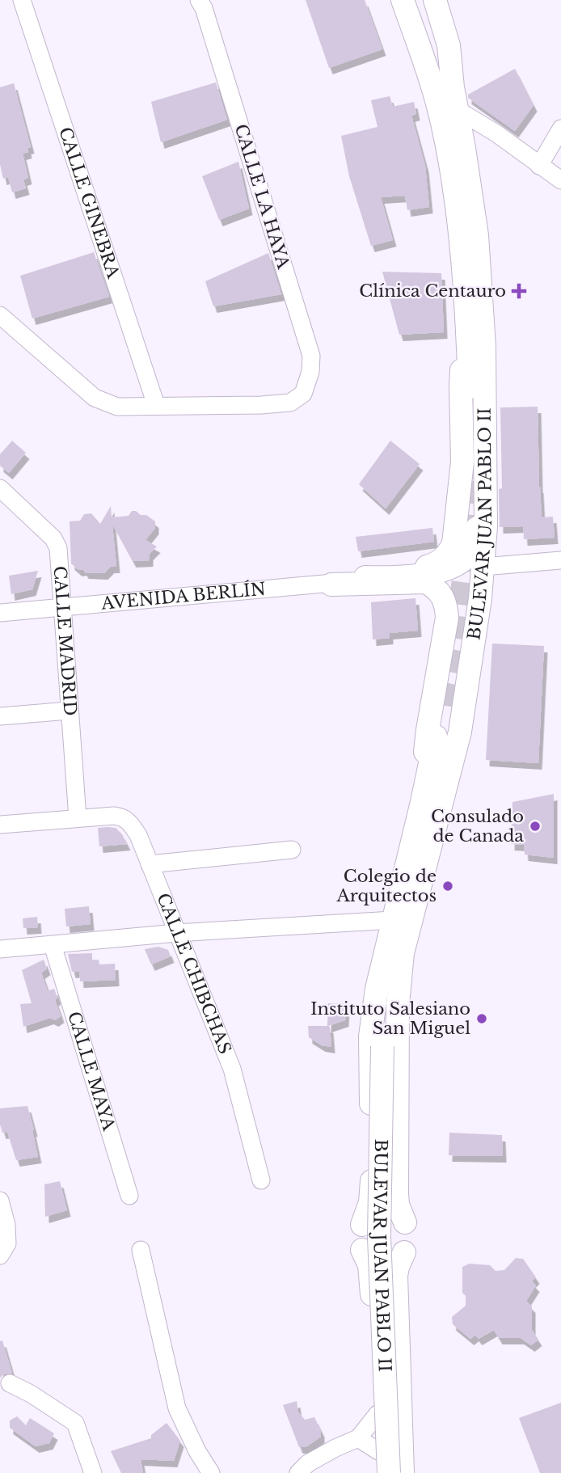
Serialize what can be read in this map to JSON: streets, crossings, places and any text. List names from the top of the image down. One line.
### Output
{"streets":{"main road":["BULEVAR JUAN PABLO II"],"street":["CALLE LA HAYA","CALLE GINEBRA","AVENIDA BERLÍN","CALLE MADRID","CALLE CHIBCHAS","CALLE MAYA"]},"crossings":[["CALLE LA HAYA","CALLE GINEBRA"],["AVENIDA BERLÍN","CALLE MADRID"],["CALLE MADRID","CALLE CHIBCHAS"]],"places":{"health":["Clínica Centauro"],"other":["Consulado de Canada","Colegio de Arquitectos","Instituto Salesiano San Miguel"]}}
